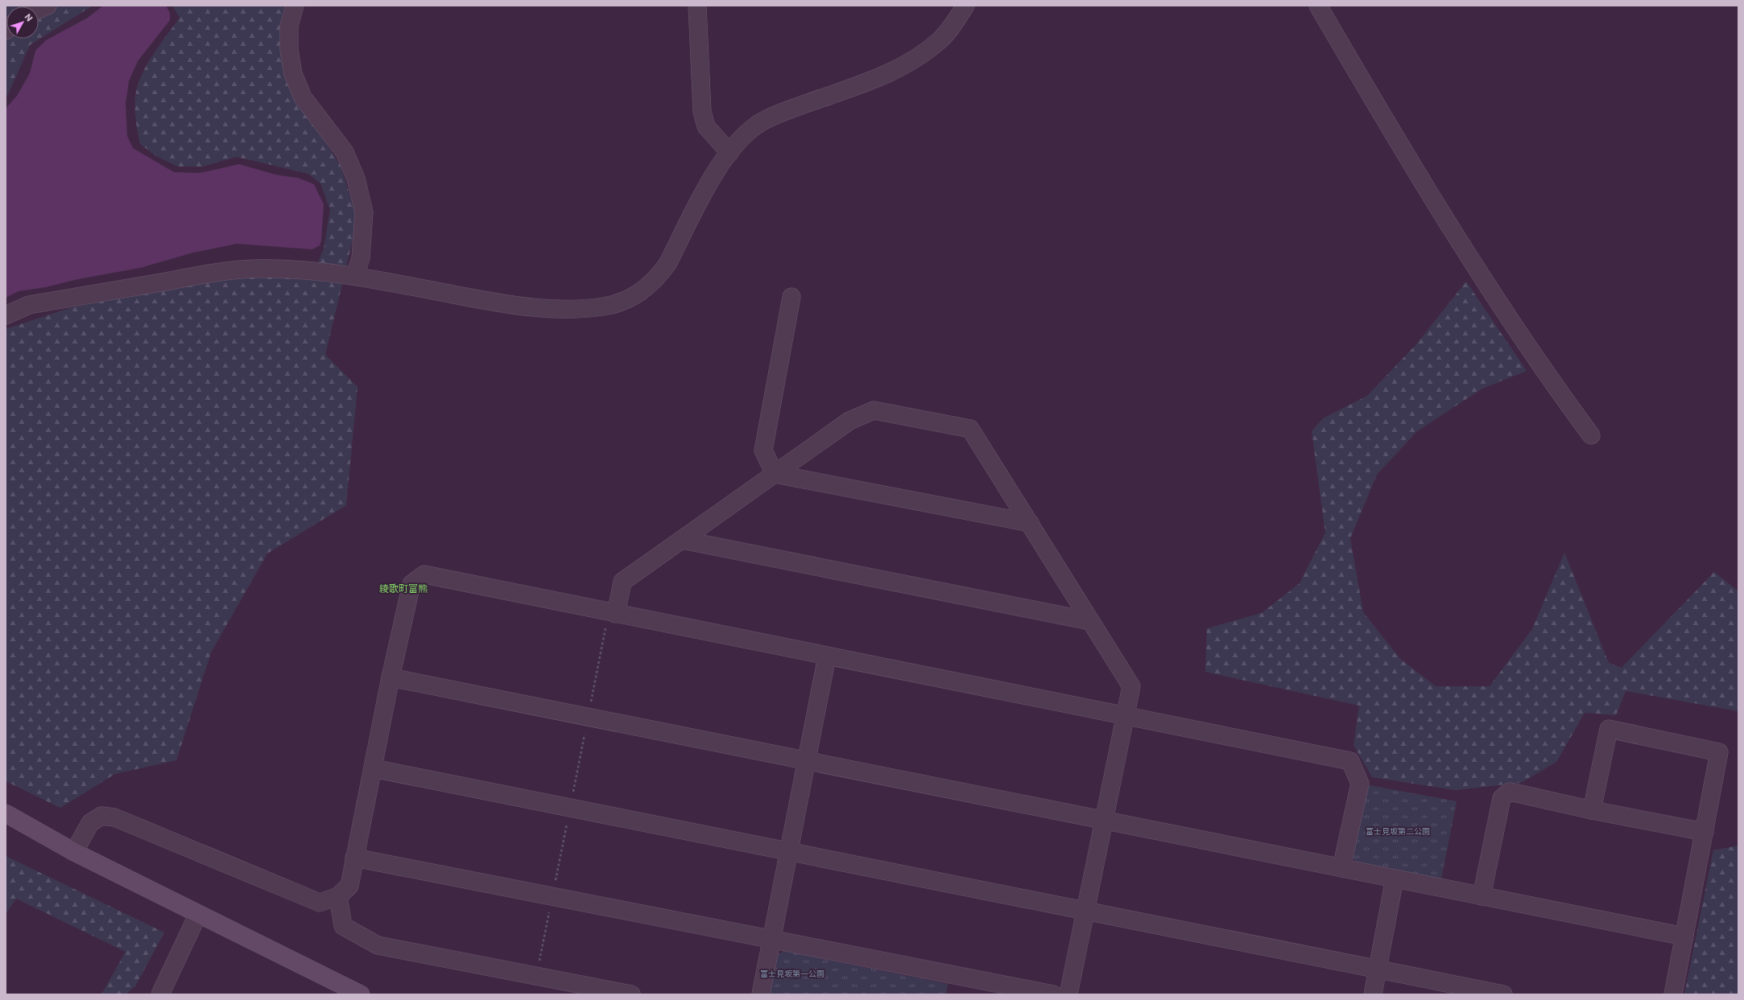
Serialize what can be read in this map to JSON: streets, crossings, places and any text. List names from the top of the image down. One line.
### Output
{"districts":["綾歌町富熊"],"parks":["富士見坂第二公園","富士見坂第一公園"],"north":"top right"}
